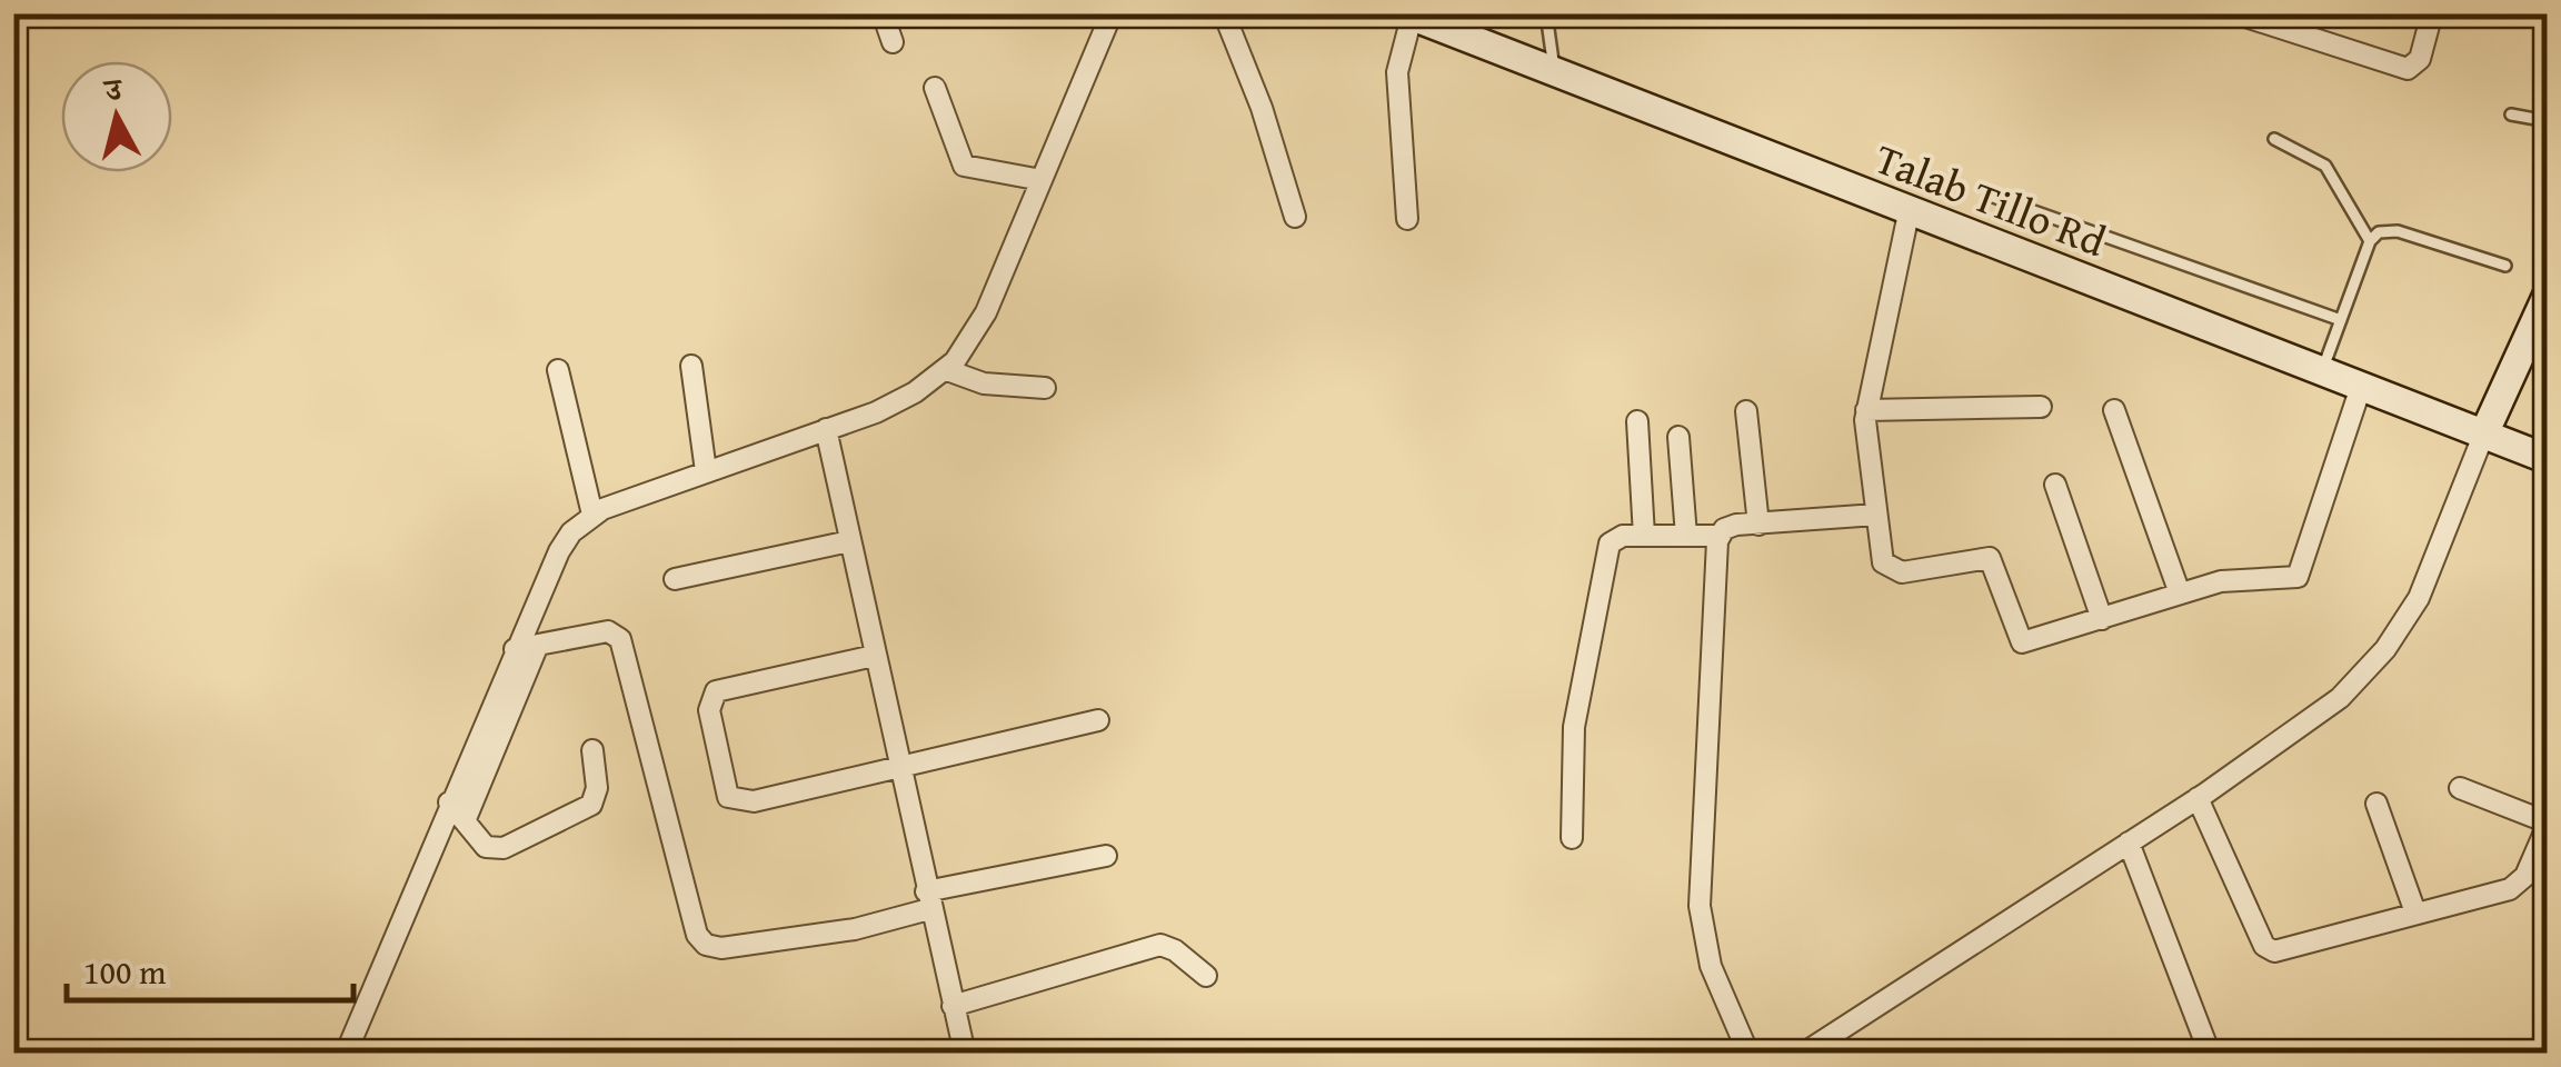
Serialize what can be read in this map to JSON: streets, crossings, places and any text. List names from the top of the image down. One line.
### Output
{"streets":{"main road":["Talab Tillo Rd"]},"scale_bar":"100 m","north":"top"}
